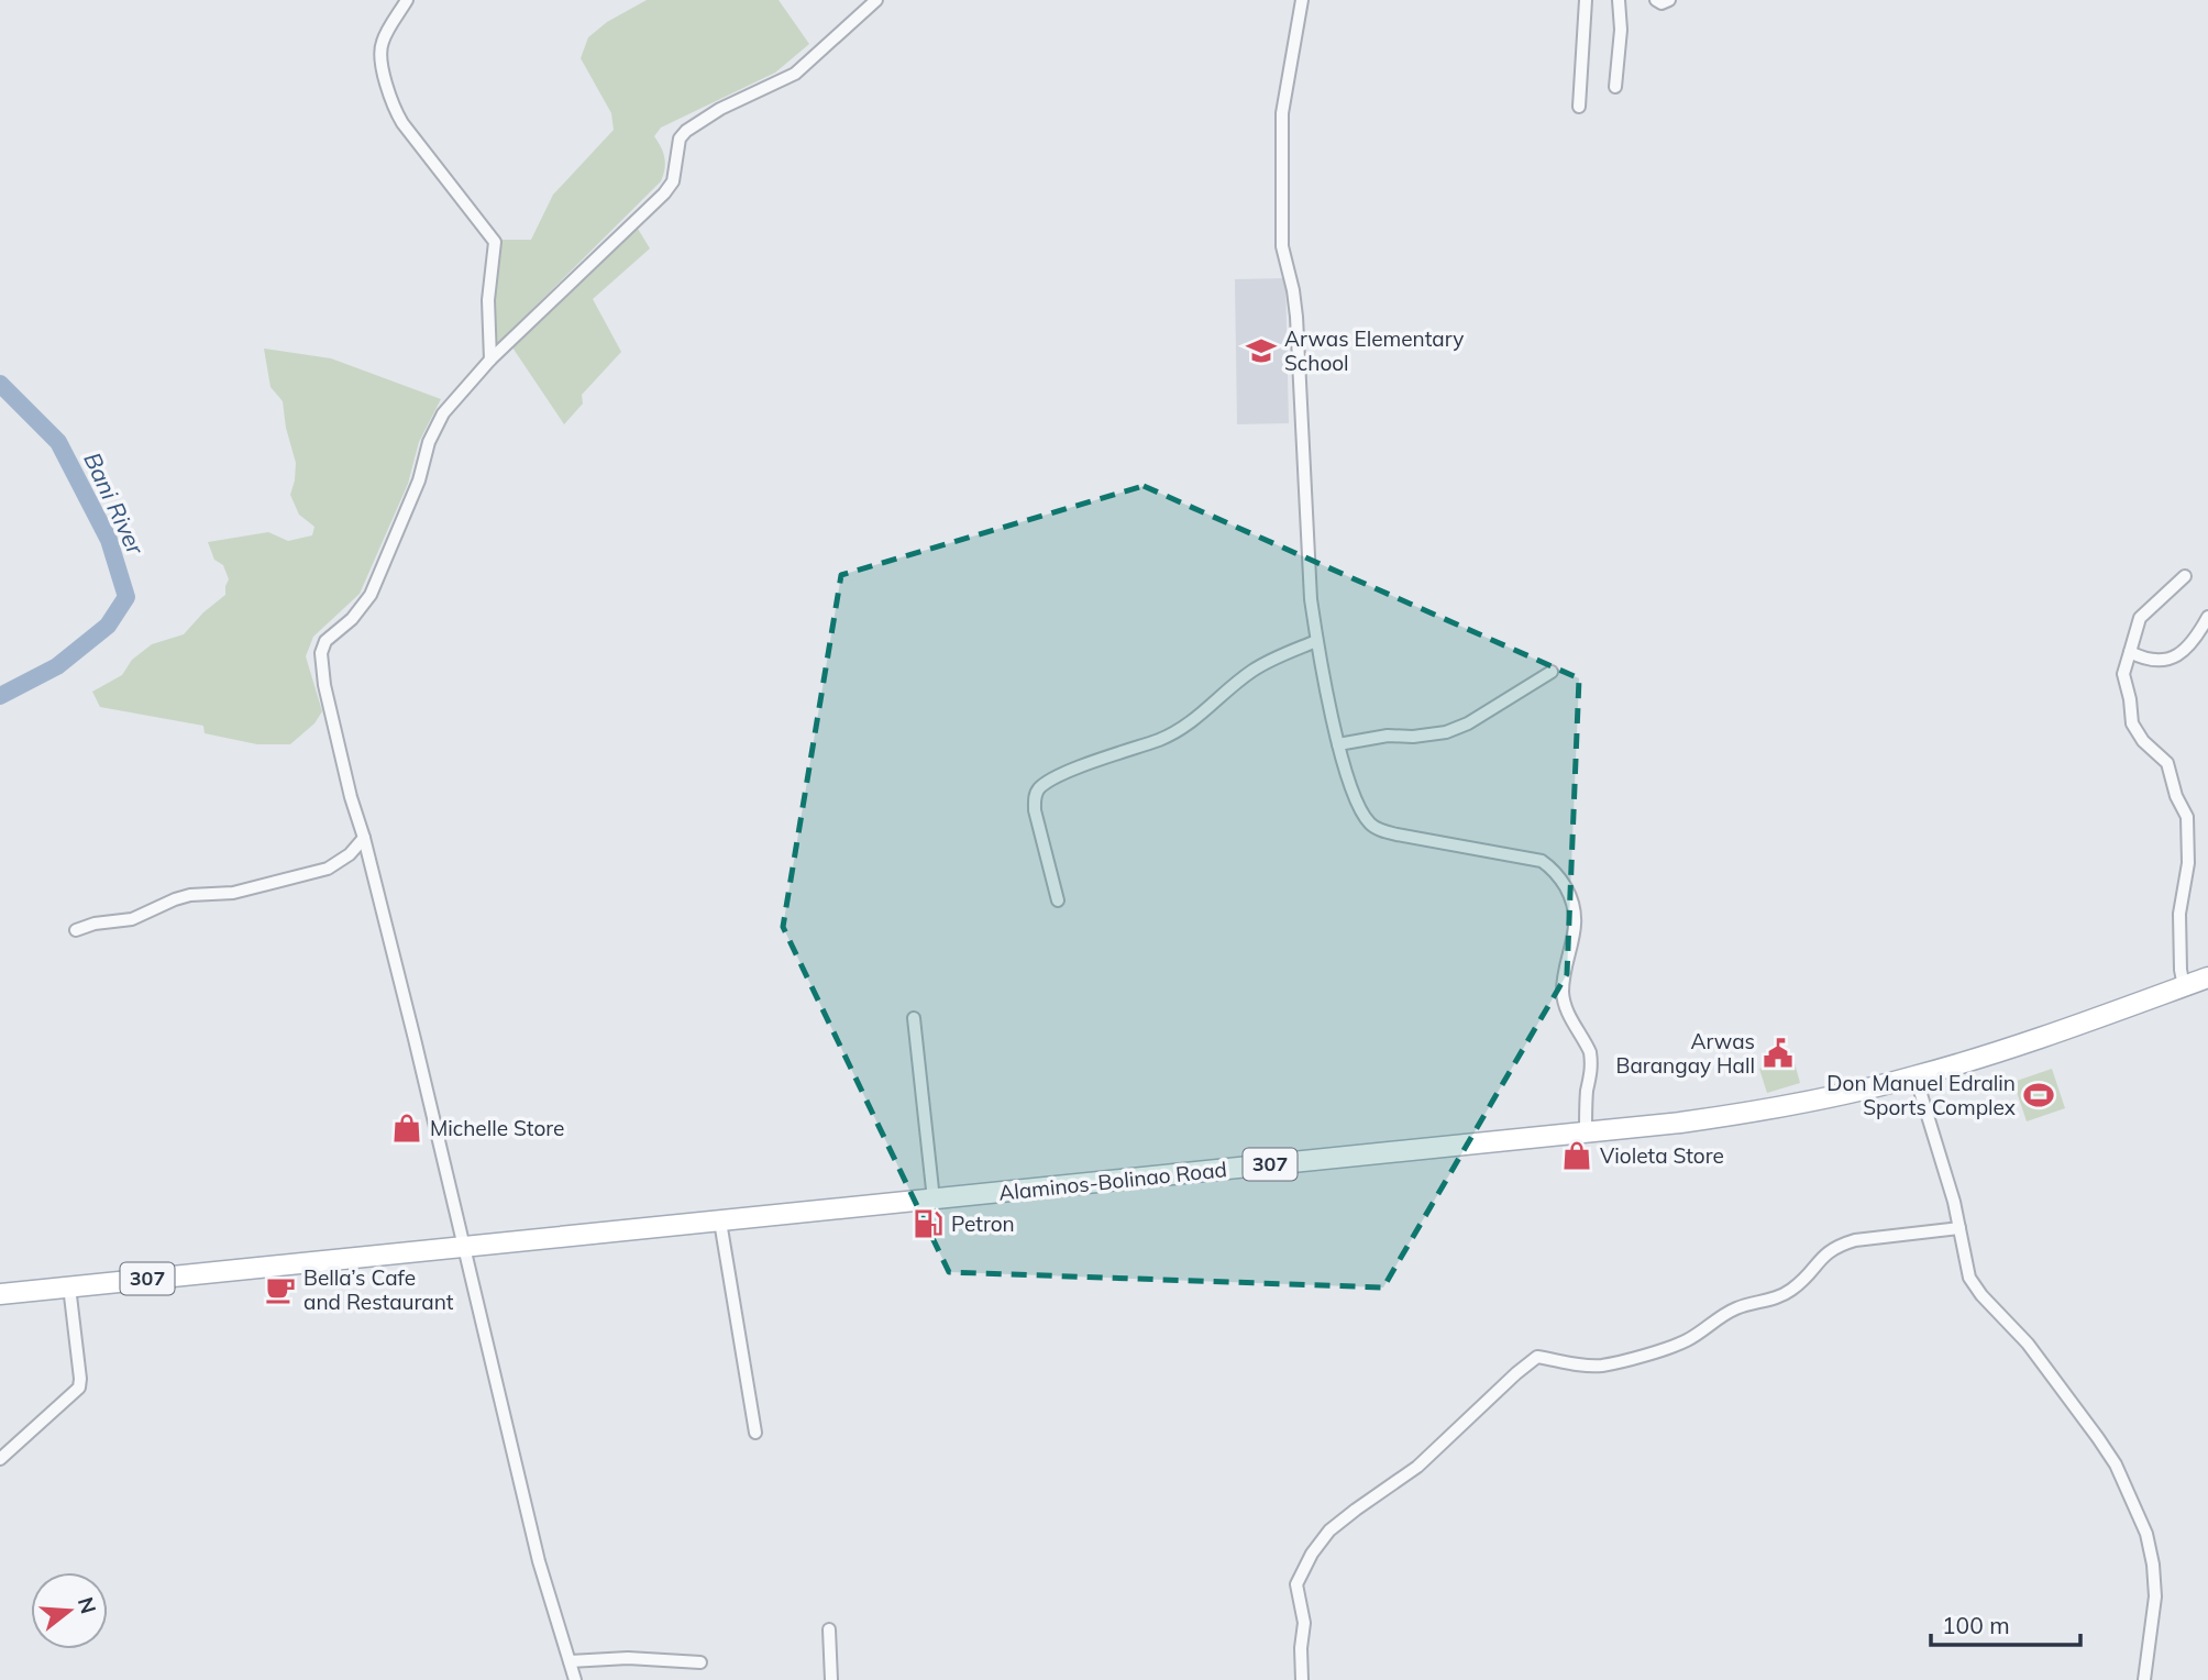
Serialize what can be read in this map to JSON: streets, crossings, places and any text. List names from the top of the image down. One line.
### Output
{"streets":{"main road":["307","Alaminos-Bolinao Road"]},"water":["Bani River"],"places":{"school or university":["Arwas Elementary School"],"public building":["Arwas Barangay Hall"],"sports":["Don Manuel Edralin Sports Complex"],"shop":["Michelle Store","Violeta Store"],"fuel station":["Petron"],"cafe":["Bella’s Cafe and Restaurant"]},"scale_bar":"100 m","north":"right"}
